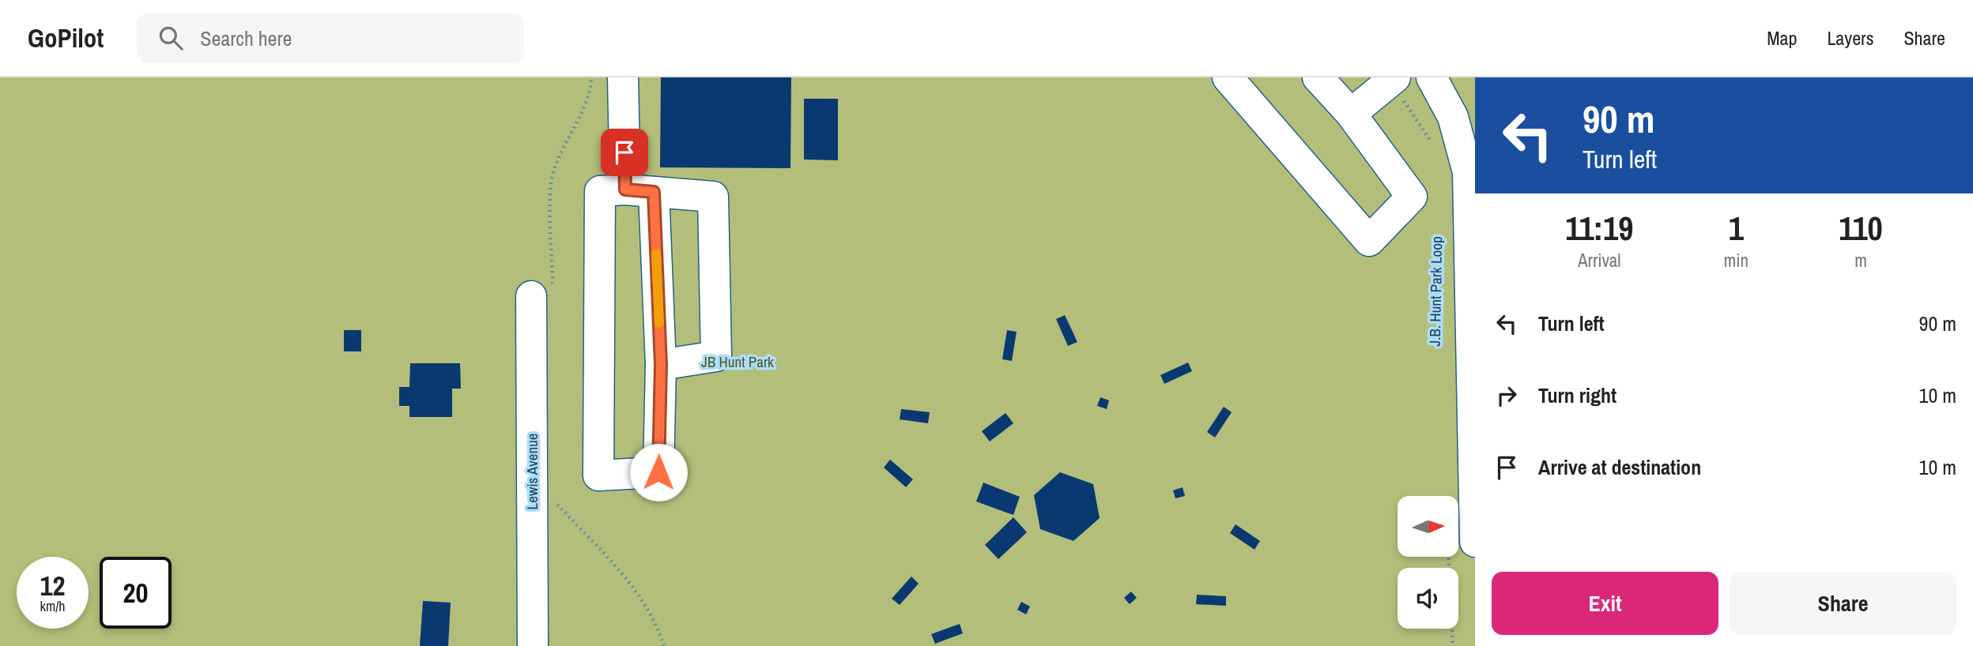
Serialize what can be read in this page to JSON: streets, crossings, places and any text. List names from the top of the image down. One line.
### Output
{"streets":{"street":["Lewis Avenue"]},"parks":["JB Hunt Park"],"north":"right","page":{"header":"GoPilot","search":"Search here","nav":["Map","Layers","Share"],"turn":["90 m","Turn left"],"eta":["11:19","Arrival","1","min","110","m"],"list":[{"name":"Turn left","value":"90 m"},{"name":"Turn right","value":"10 m"},{"name":"Arrive at destination","value":"10 m"}],"speed":"12 km/h","limit":"20","buttons":["Exit","Share"]}}
